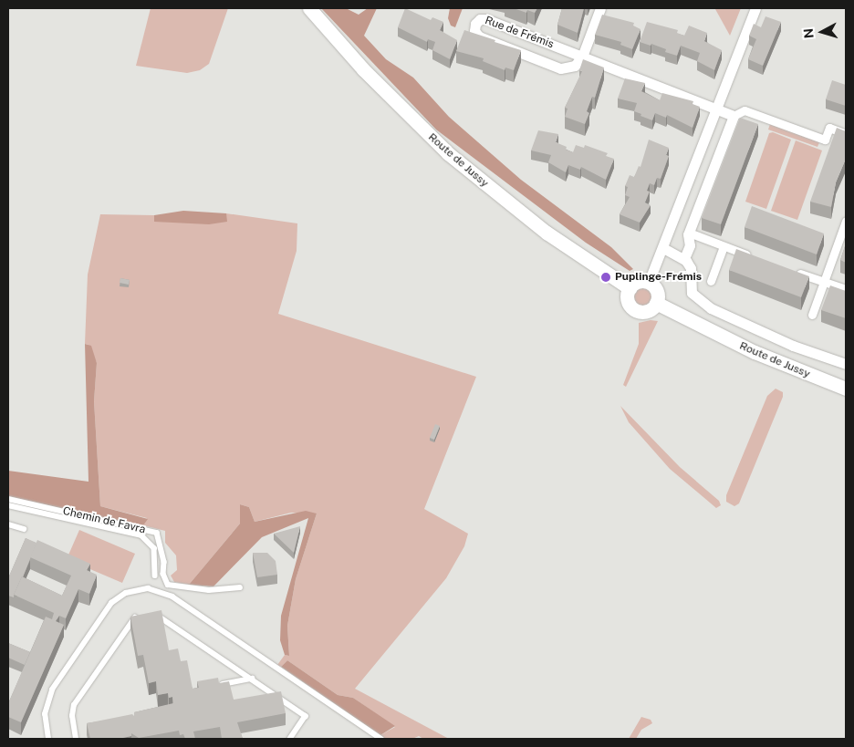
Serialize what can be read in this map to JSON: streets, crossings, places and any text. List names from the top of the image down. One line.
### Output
{"streets":{"main road":["Route de Jussy"],"street":["Rue de Frémis"],"lane":["Chemin de Favra"]},"places":["Puplinge-Frémis"],"north":"left"}
